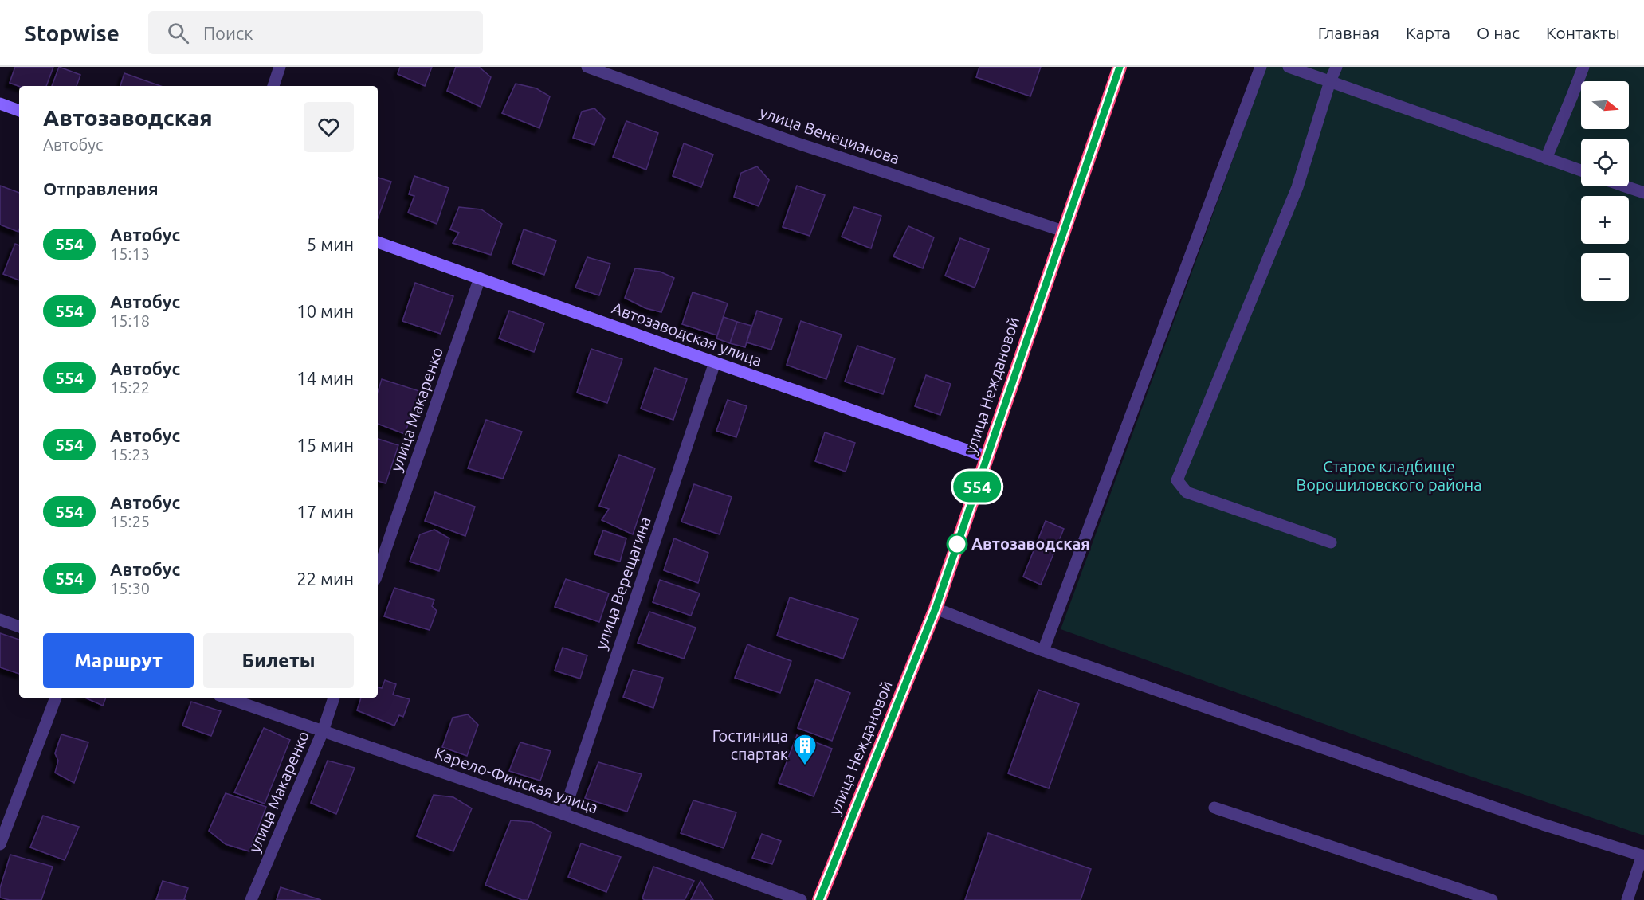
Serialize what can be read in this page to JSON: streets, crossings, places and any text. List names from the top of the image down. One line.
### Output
{"streets":{"highway":["улица Неждановой"],"street":["улица Венецианова","Автозаводская улица","улица Макаренко","улица Верещагина","Карело-Финская улица"]},"crossings":[["улица Венецианова","улица Неждановой"],["Автозаводская улица","улица Неждановой"],["Автозаводская улица","улица Макаренко"],["Автозаводская улица","улица Верещагина"],["улица Макаренко","Карело-Финская улица"],["улица Верещагина","Карело-Финская улица"]],"parks":["Старое кладбище Ворошиловского района"],"places":{"other":["Автозаводская"],"building":["Гостиница спартак"]},"lines":["bus line 554"],"north":"right","page":{"header":"Stopwise","search":"Поиск","nav":["Главная","Карта","О нас","Контакты"],"on_map":"554","map_buttons":["+","−"],"heading":[["Автозаводская","Автобус"],"Отправления"],"list":[{"mark":"554","name":"Автобус","note":"15:13","value":"5 мин"},{"mark":"554","name":"Автобус","note":"15:18","value":"10 мин"},{"mark":"554","name":"Автобус","note":"15:22","value":"14 мин"},{"mark":"554","name":"Автобус","note":"15:23","value":"15 мин"},{"mark":"554","name":"Автобус","note":"15:25","value":"17 мин"},{"mark":"554","name":"Автобус","note":"15:30","value":"22 мин"}],"buttons":["Маршрут","Билеты"]}}
